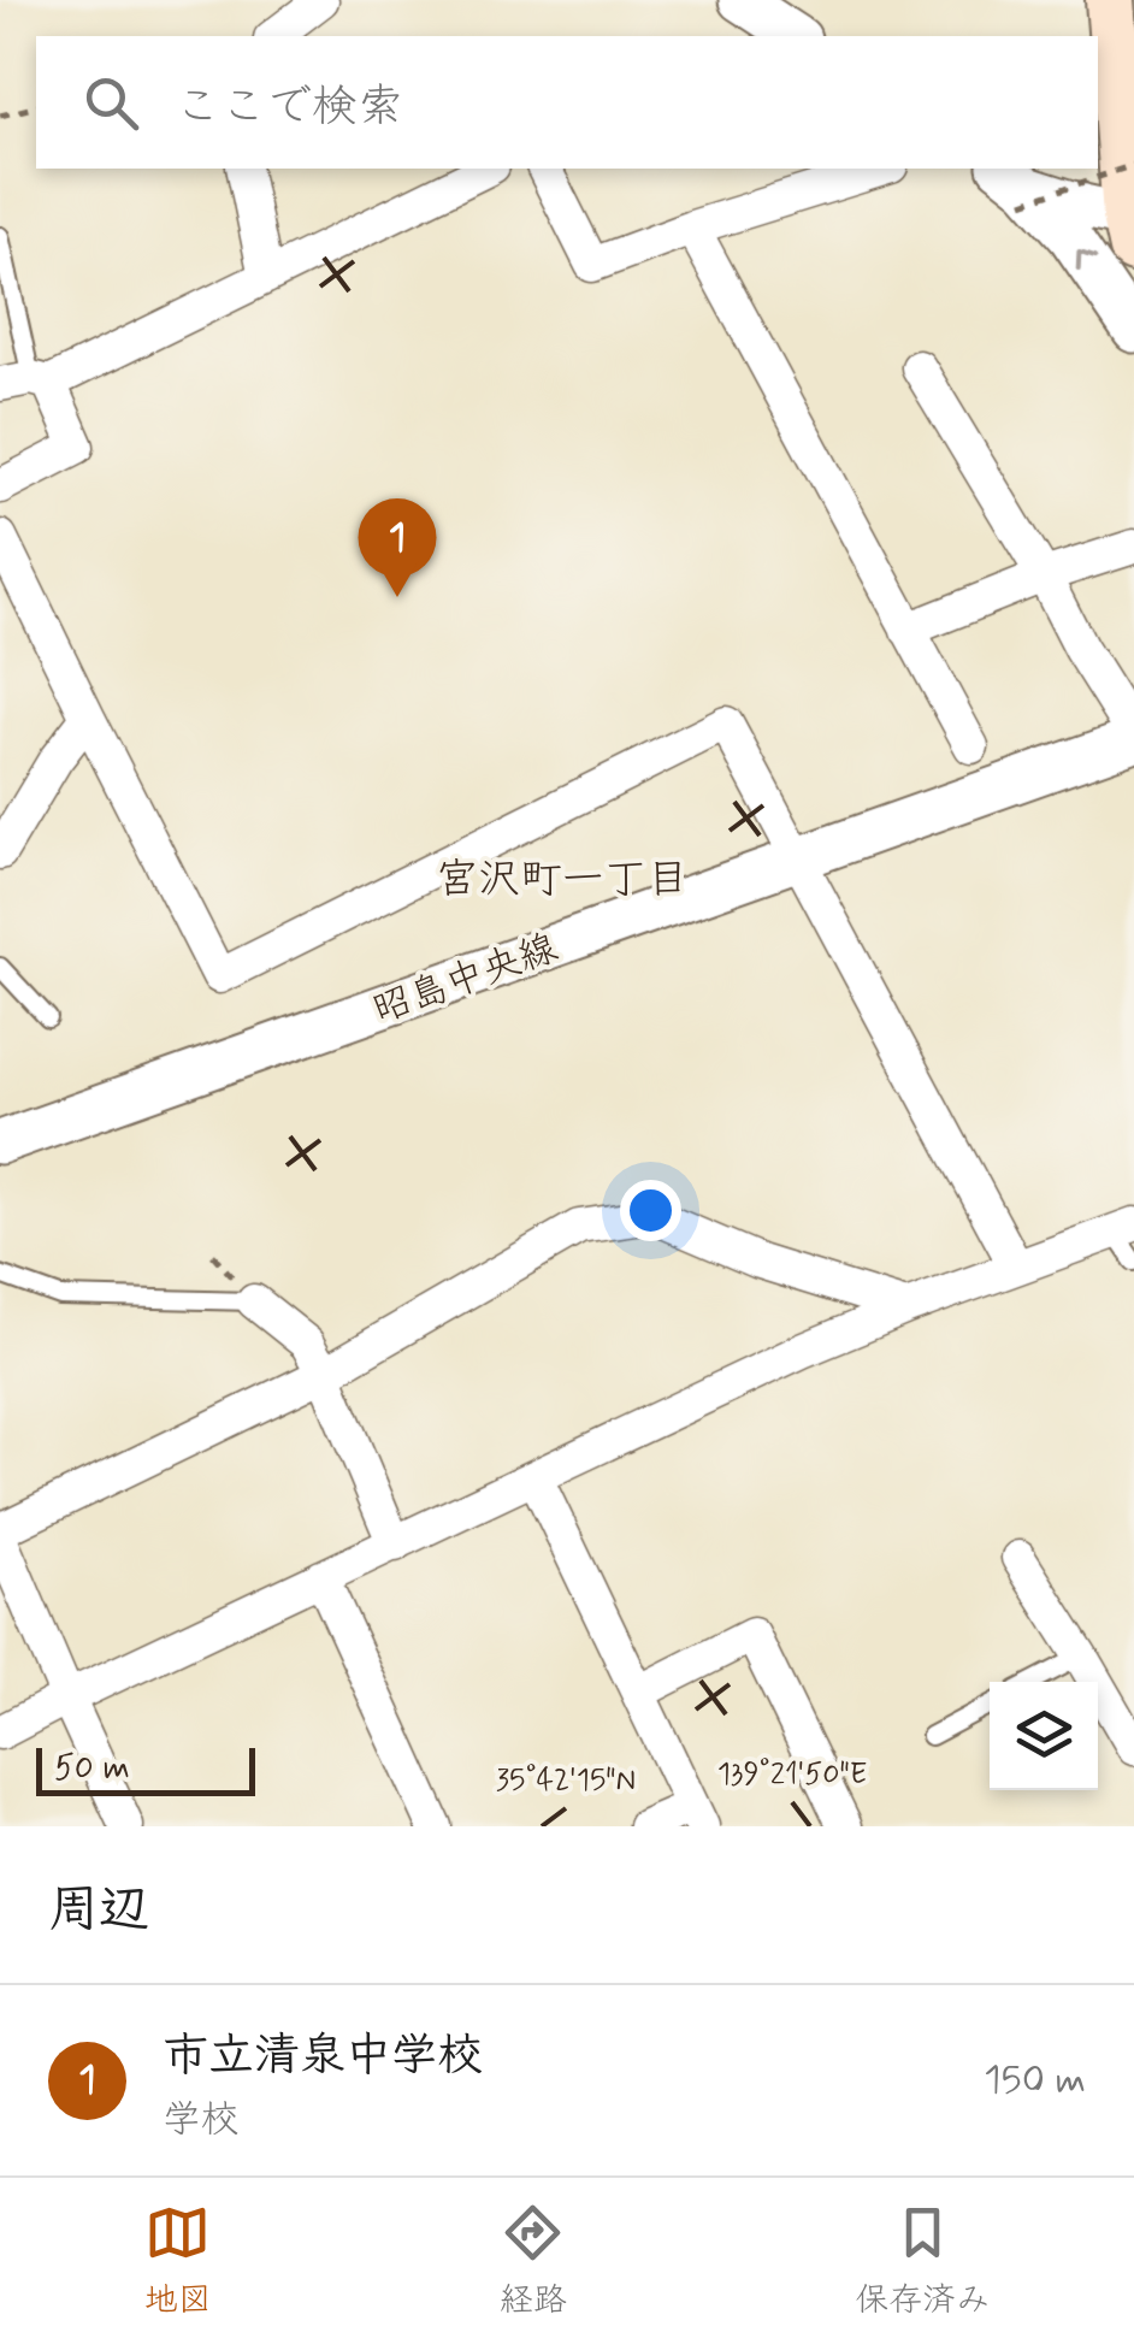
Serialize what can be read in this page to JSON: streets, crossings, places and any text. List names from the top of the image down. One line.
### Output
{"streets":{"street":["昭島中央線"]},"districts":["宮沢町一丁目"],"scale_bar":"50 m","page":{"search":"ここで検索","pins":"1","scale":"50 m","heading":"周辺","list":[{"mark":"1","name":"市立清泉中学校","note":"学校","value":"150 m"}],"nav":["地図","経路","保存済み"]},"coordinates":["139°21'50\"E","35°42'15\"N"]}
